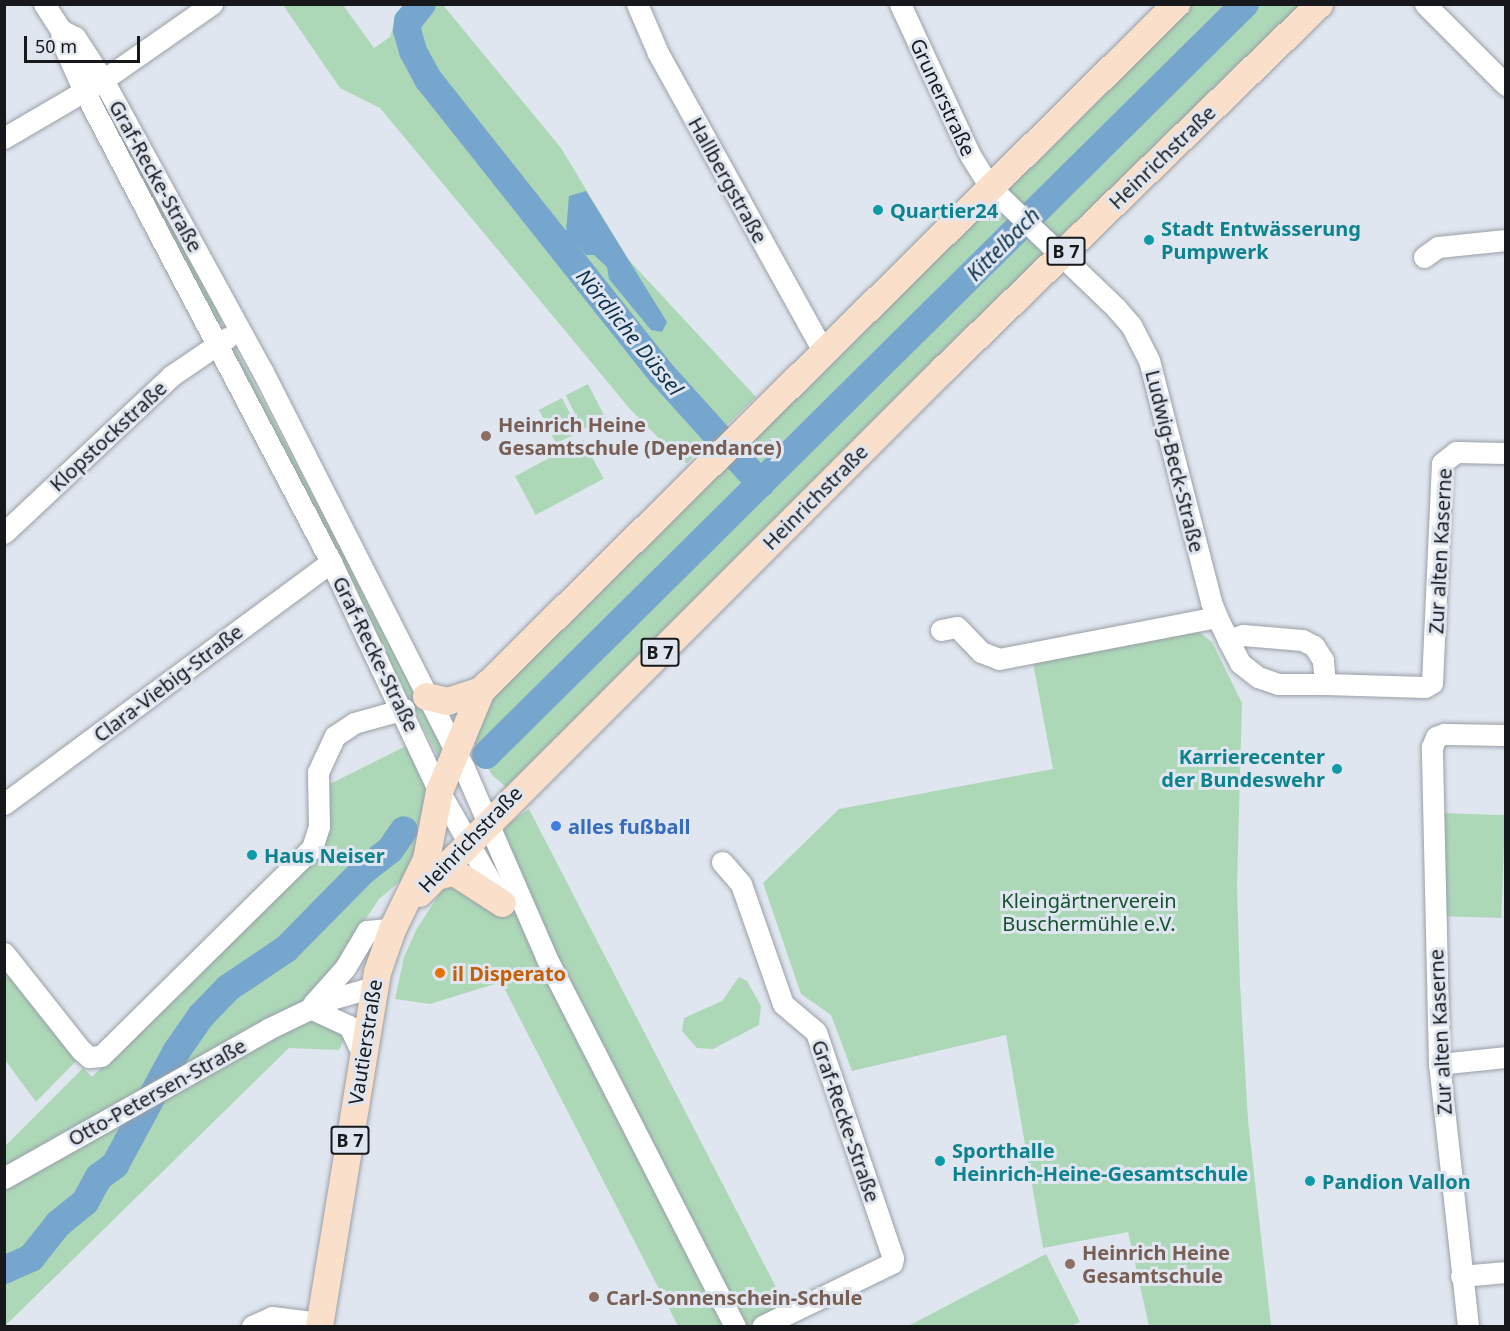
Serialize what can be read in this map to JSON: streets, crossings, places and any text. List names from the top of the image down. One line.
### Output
{"streets":{"main road":["Heinrichstraße","B 7","Vautierstraße"],"street":["Grunerstraße","Graf-Recke-Straße","Hallbergstraße","Klopstockstraße","Ludwig-Beck-Straße","Zur alten Kaserne","Clara-Viebig-Straße","Otto-Petersen-Straße"]},"crossings":[["Grunerstraße","Heinrichstraße"],["Grunerstraße","Ludwig-Beck-Straße"],["Heinrichstraße","Graf-Recke-Straße"],["Heinrichstraße","Hallbergstraße"],["Heinrichstraße","B 7"],["Heinrichstraße","Ludwig-Beck-Straße"],["Heinrichstraße","Vautierstraße"],["Graf-Recke-Straße","B 7"],["Graf-Recke-Straße","Klopstockstraße"],["Graf-Recke-Straße","Clara-Viebig-Straße"],["Ludwig-Beck-Straße","Zur alten Kaserne"],["Vautierstraße","Otto-Petersen-Straße"]],"water":["Kittelbach","Nördliche Düssel"],"parks":["Kleingärtnerverein Buschermühle e.V."],"places":["Quartier24","Stadt Entwässerung Pumpwerk","Heinrich Heine Gesamtschule (Dependance)","Karrierecenter der Bundeswehr","alles fußball","Haus Neiser","il Disperato","Sporthalle Heinrich-Heine-Gesamtschule","Pandion Vallon","Heinrich Heine Gesamtschule","Carl-Sonnenschein-Schule"],"scale_bar":"50 m"}
